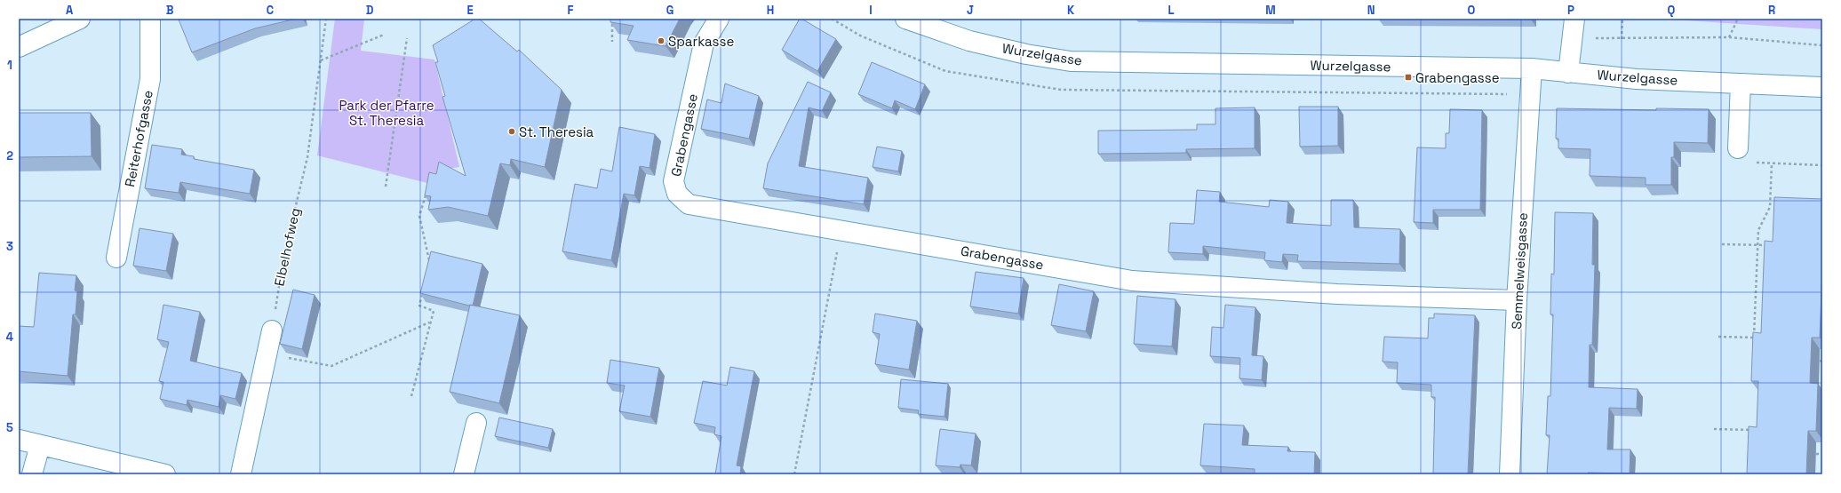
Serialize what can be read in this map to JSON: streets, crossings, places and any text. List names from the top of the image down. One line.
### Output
{"streets":{"street":["Wurzelgasse","Grabengasse","Reiterhofgasse","Semmelweisgasse"],"path":["Elbelhofweg"]},"crossings":[["Wurzelgasse","Semmelweisgasse"],["Grabengasse","Semmelweisgasse"]],"parks":["Park der Pfarre St. Theresia"],"places":{"other":["Sparkasse","St. Theresia"],"transit":["Grabengasse"]},"grid":{"columns":["A","B","C","D","E","F","G","H","I","J","K","L","M","N","O","P","Q","R"],"rows":["1","2","3","4","5"]}}
